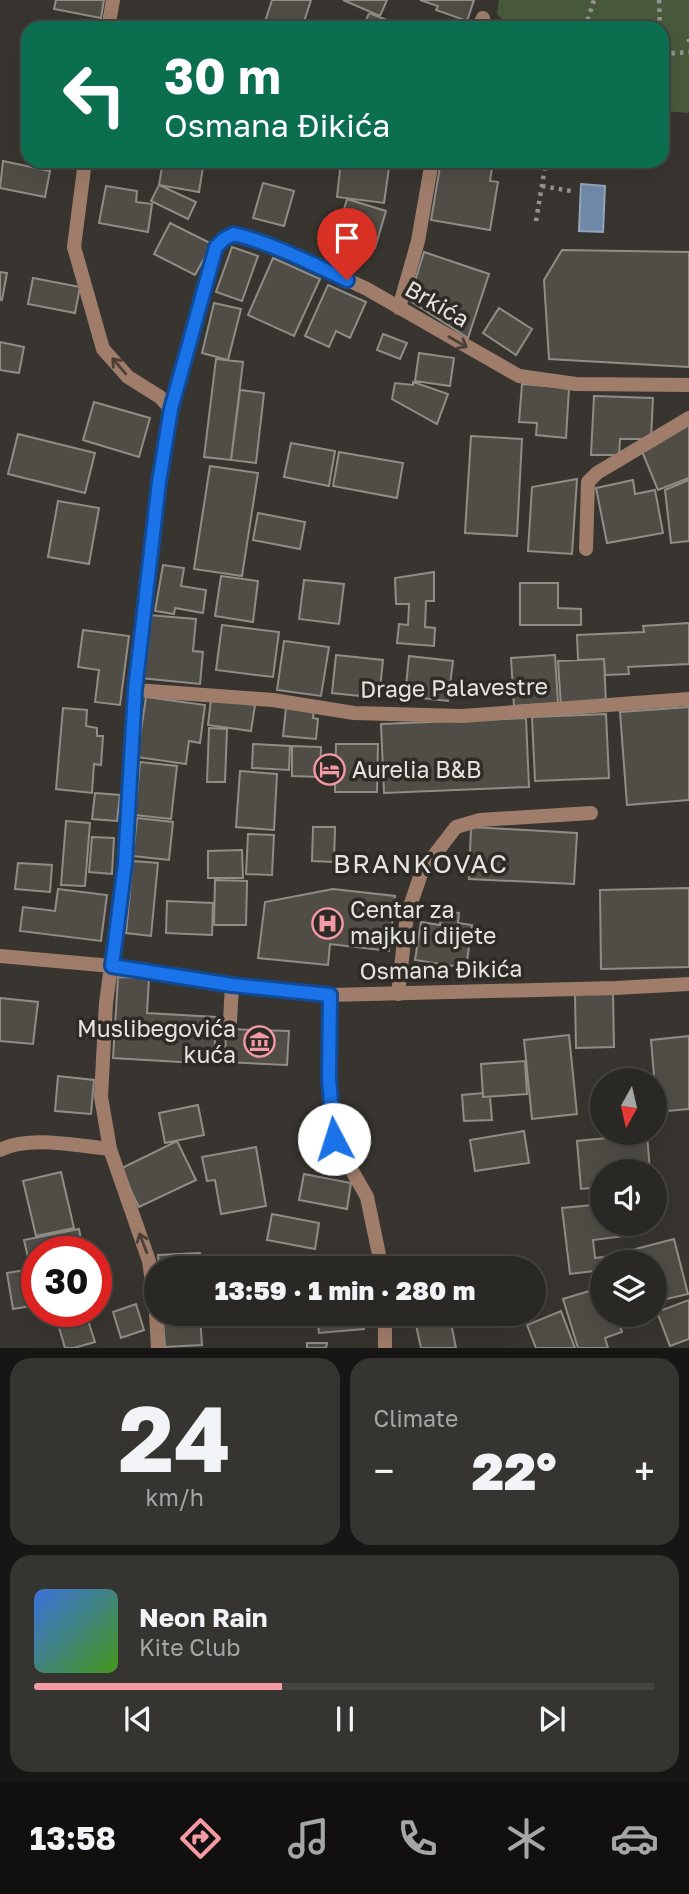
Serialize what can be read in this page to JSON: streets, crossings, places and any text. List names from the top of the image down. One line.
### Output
{"streets":{"street":["Brkića","Drage Palavestre","Osmana Đikića"]},"crossings":[["Brkića","Drage Palavestre"],["Brkića","Osmana Đikića"]],"districts":["BRANKOVAC"],"places":{"hotel":["Aurelia B&B"],"hospital":["Centar za majku i dijete"],"museum":["Muslibegovića kuća"]},"north":"bottom","page":{"turn":["30 m","Osmana Đikića"],"limit":"30","trip":"13:59 · 1 min · 280 m","tile":[["24","km/h"],"Climate"],"heat":["−","22°","+"],"song":["Neon Rain","Kite Club"],"tabs":"13:58"}}
